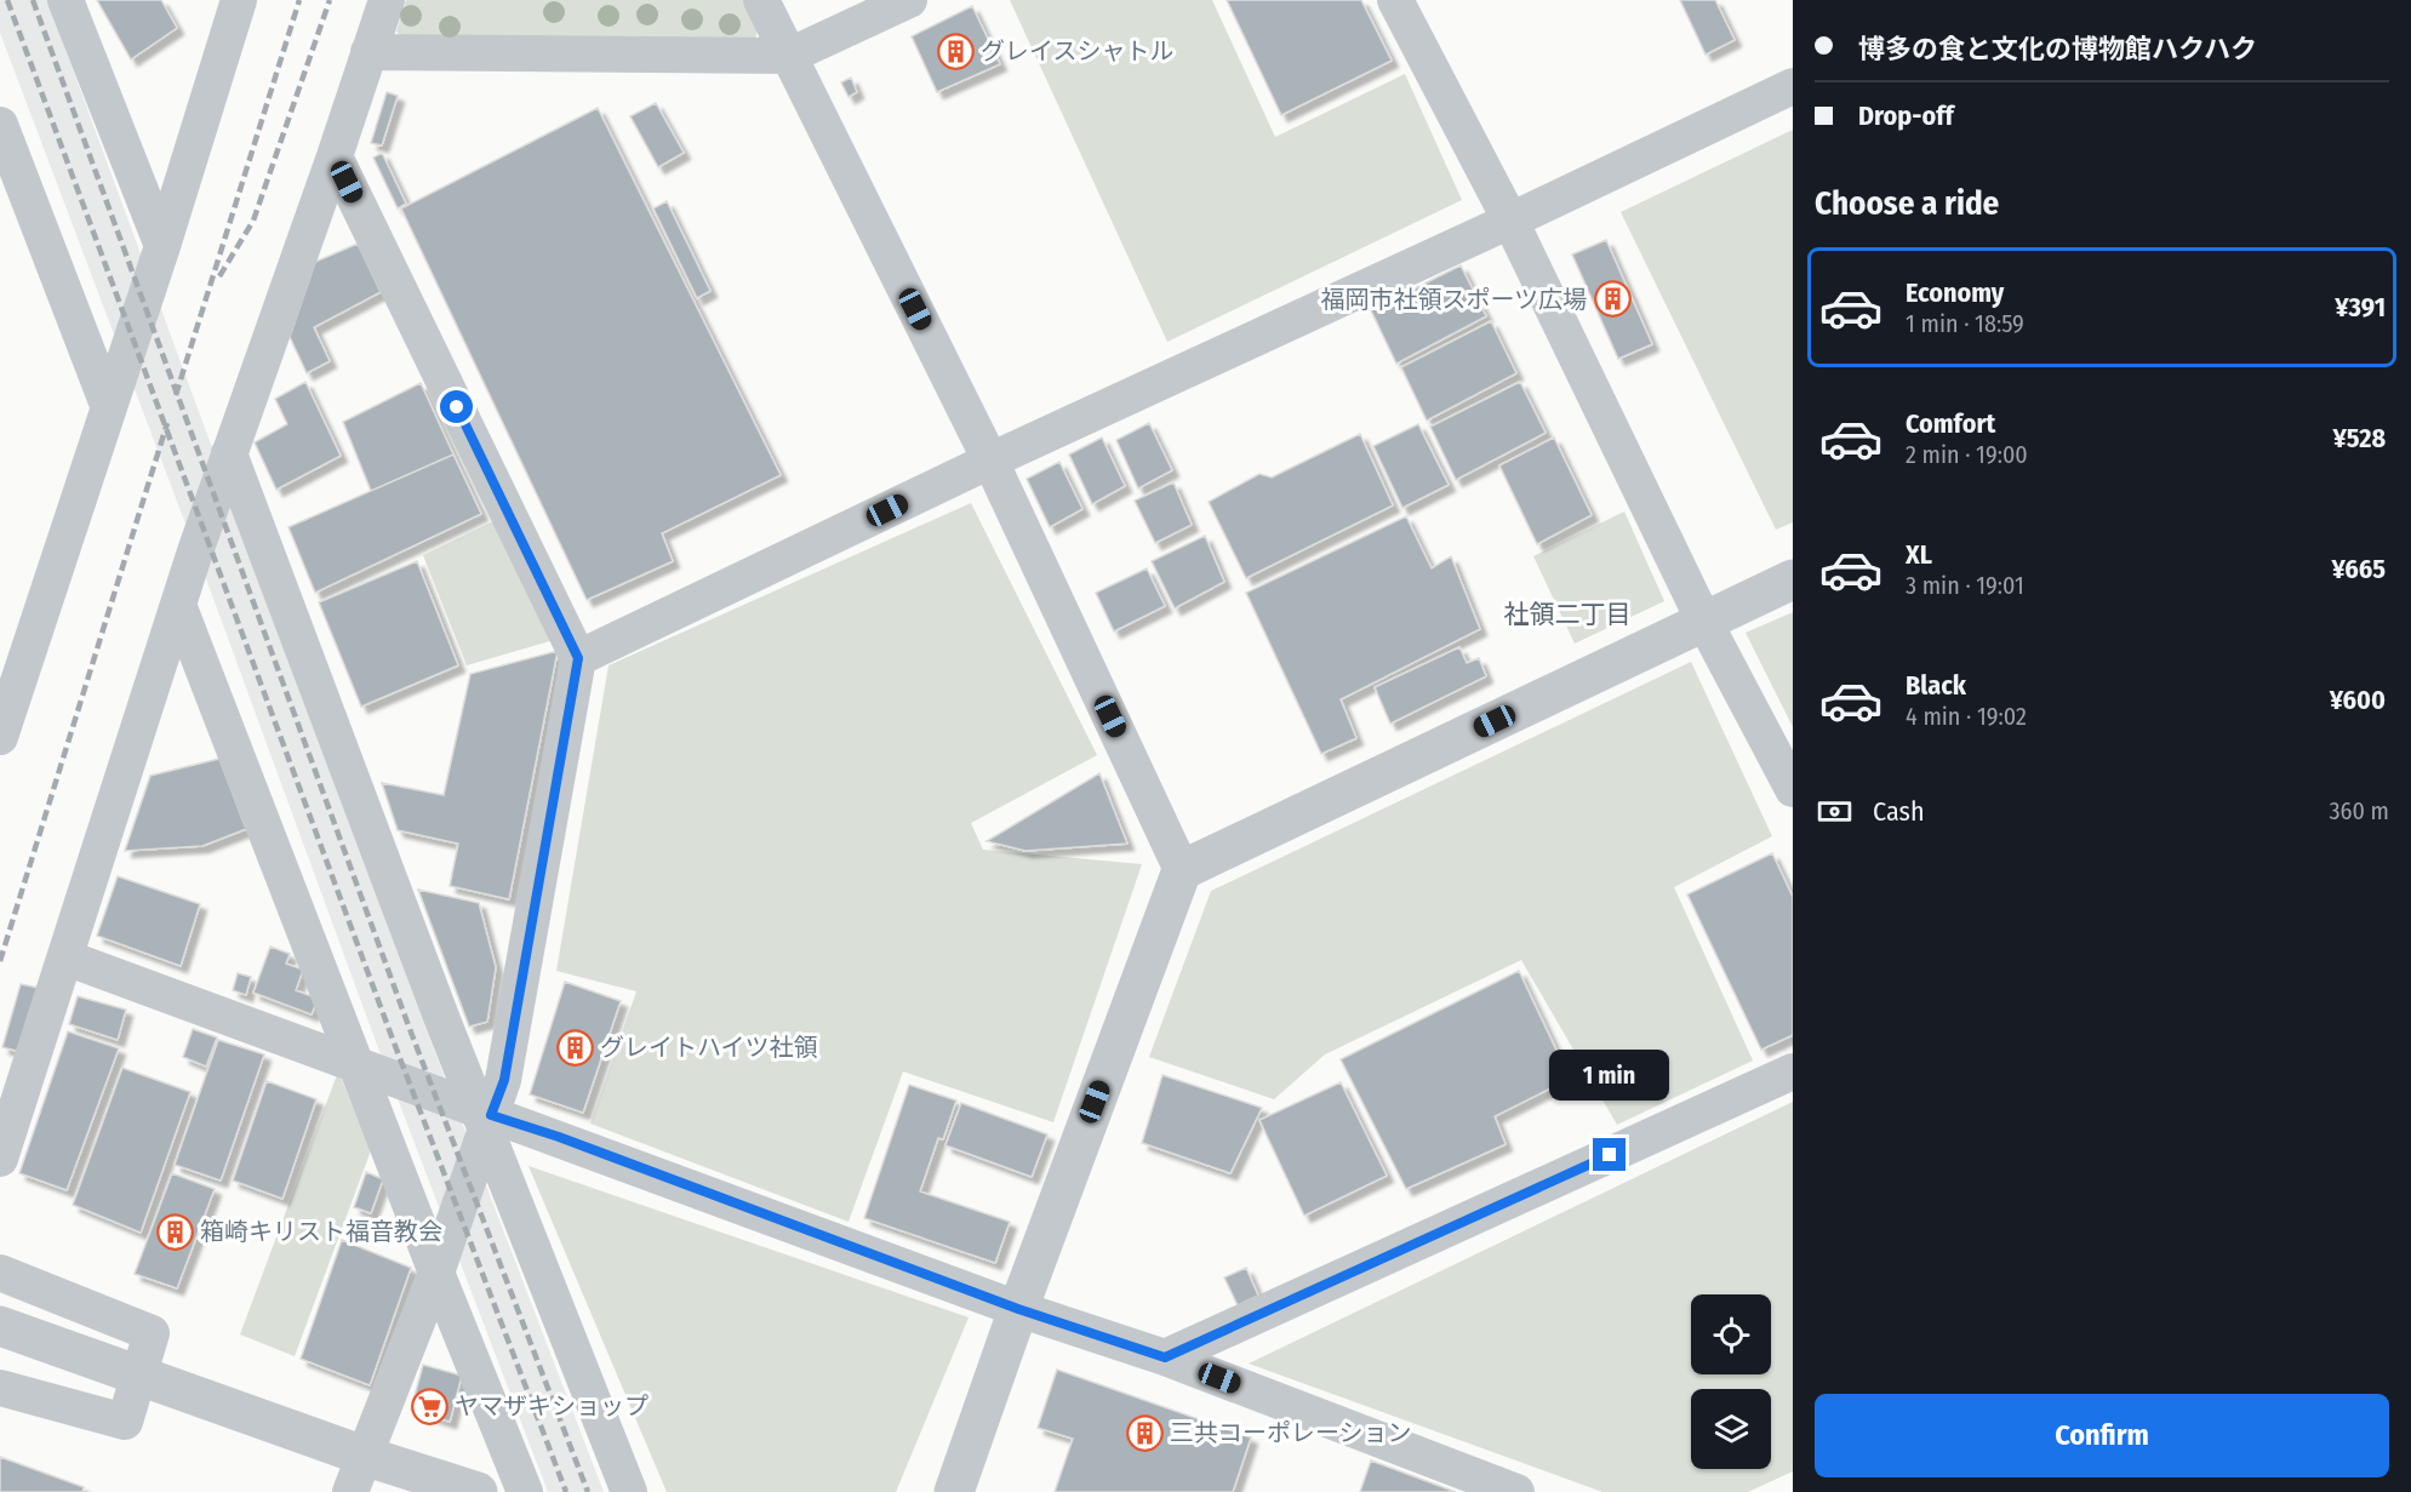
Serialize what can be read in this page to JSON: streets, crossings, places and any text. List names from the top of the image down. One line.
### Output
{"districts":["社領二丁目"],"places":{"building":["グレイスシャトル","福岡市社領スポーツ広場","グレイトハイツ社領","箱崎キリスト福音教会","三共コーポレーション"],"supermarket":["ヤマザキショップ"]},"page":{"banner":["博多の食と文化の博物館ハクハク","Drop-off"],"heading":"Choose a ride","list":[{"name":"Economy","note":"1 min · 18:59","value":"¥391"},{"name":"Comfort","note":"2 min · 19:00","value":"¥528"},{"name":"XL","note":"3 min · 19:01","value":"¥665"},{"name":"Black","note":"4 min · 19:02","value":"¥600"}],"pay":["Cash","360 m"],"bubble":"1 min","buttons":"Confirm"}}
